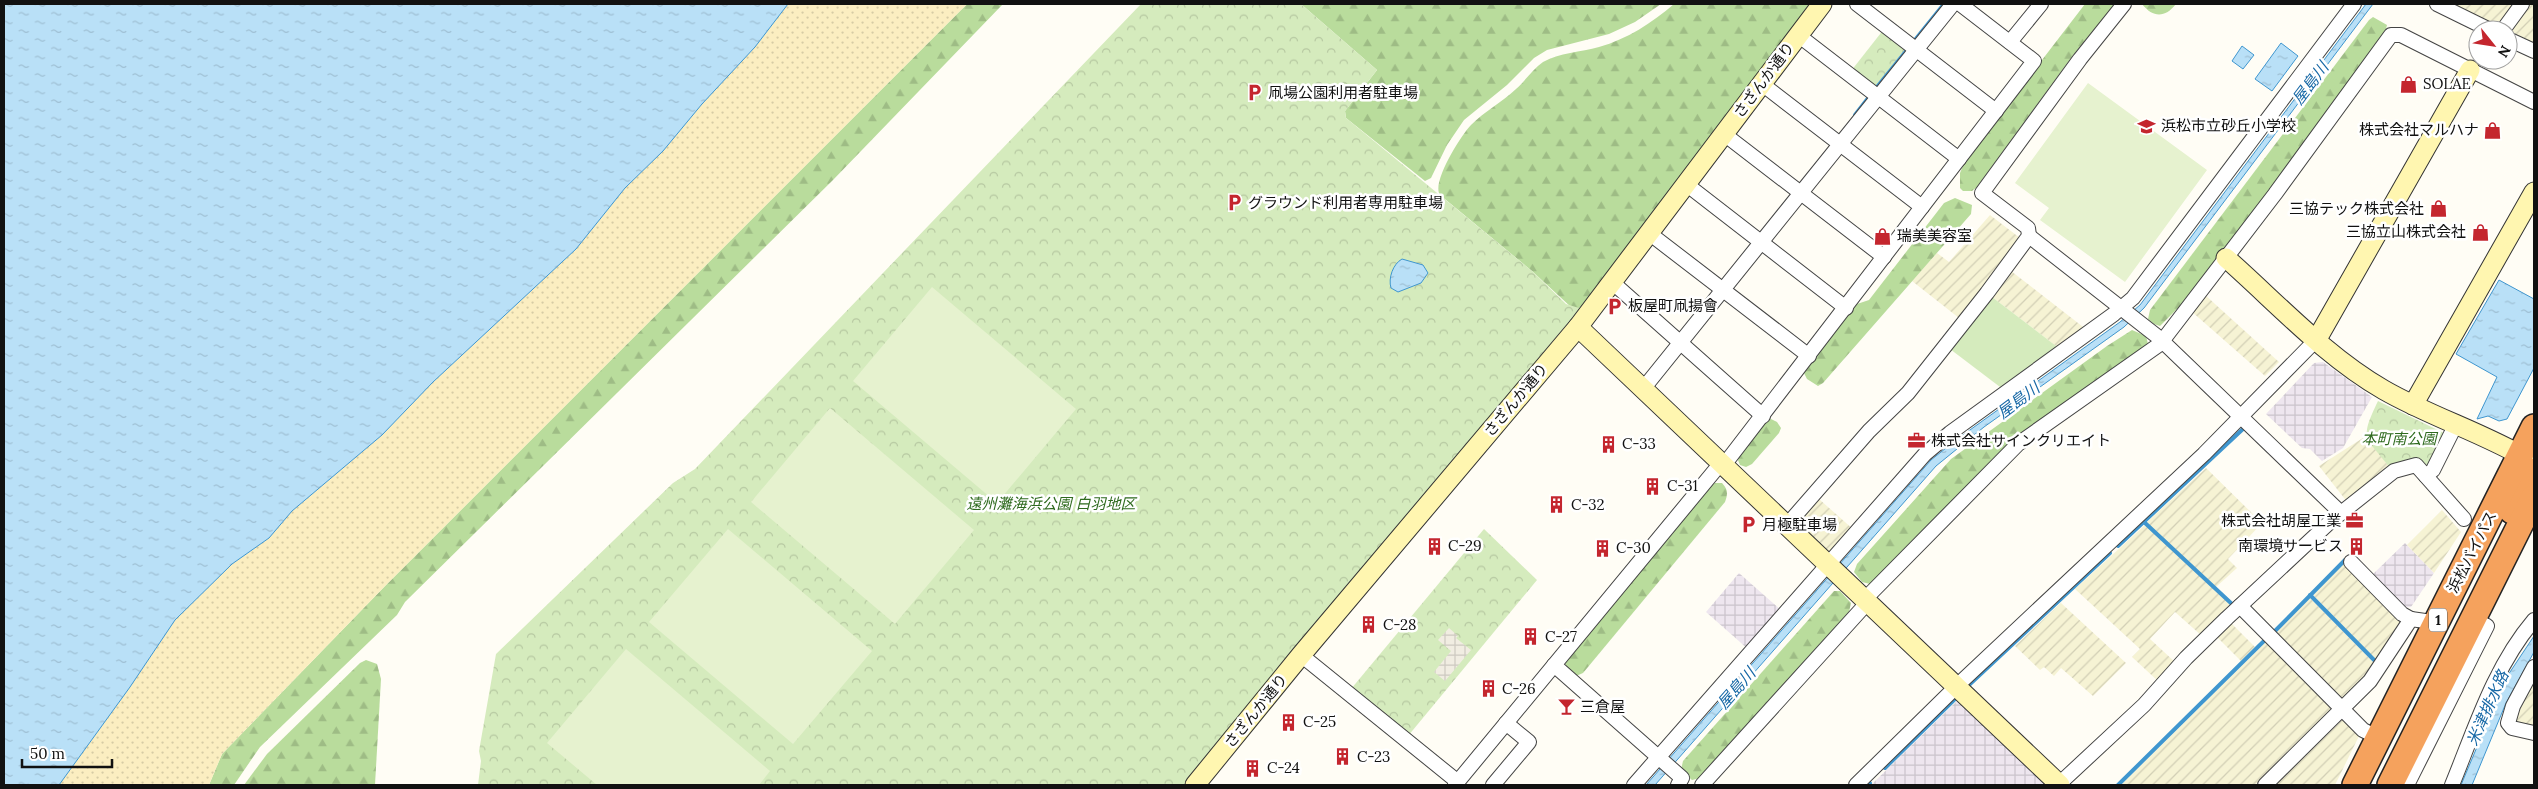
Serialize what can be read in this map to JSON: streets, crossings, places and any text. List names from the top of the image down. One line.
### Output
{"streets":{"highway":["浜松バイパス","1"],"street":["さざんか通り"]},"water":["屋島川","米津排水路"],"parks":["本町南公園","遠州灘海浜公園 白羽地区"],"places":{"shop":["SOLAE","株式会社マルハナ","三協テック株式会社","三協立山株式会社","瑞美美容室"],"parking":["凧場公園利用者駐車場","グラウンド利用者専用駐車場","板屋町凧揚會","月極駐車場"],"school or university":["浜松市立砂丘小学校"],"office":["株式会社サインクリエイト","株式会社胡屋工業"],"building":["C-33","C-31","C-32","C-29","南環境サービス","C-30","C-28","C-27","C-26","C-25","C-23","C-24"],"bar":["三倉屋"]},"scale_bar":"50 m","north":"bottom right"}
